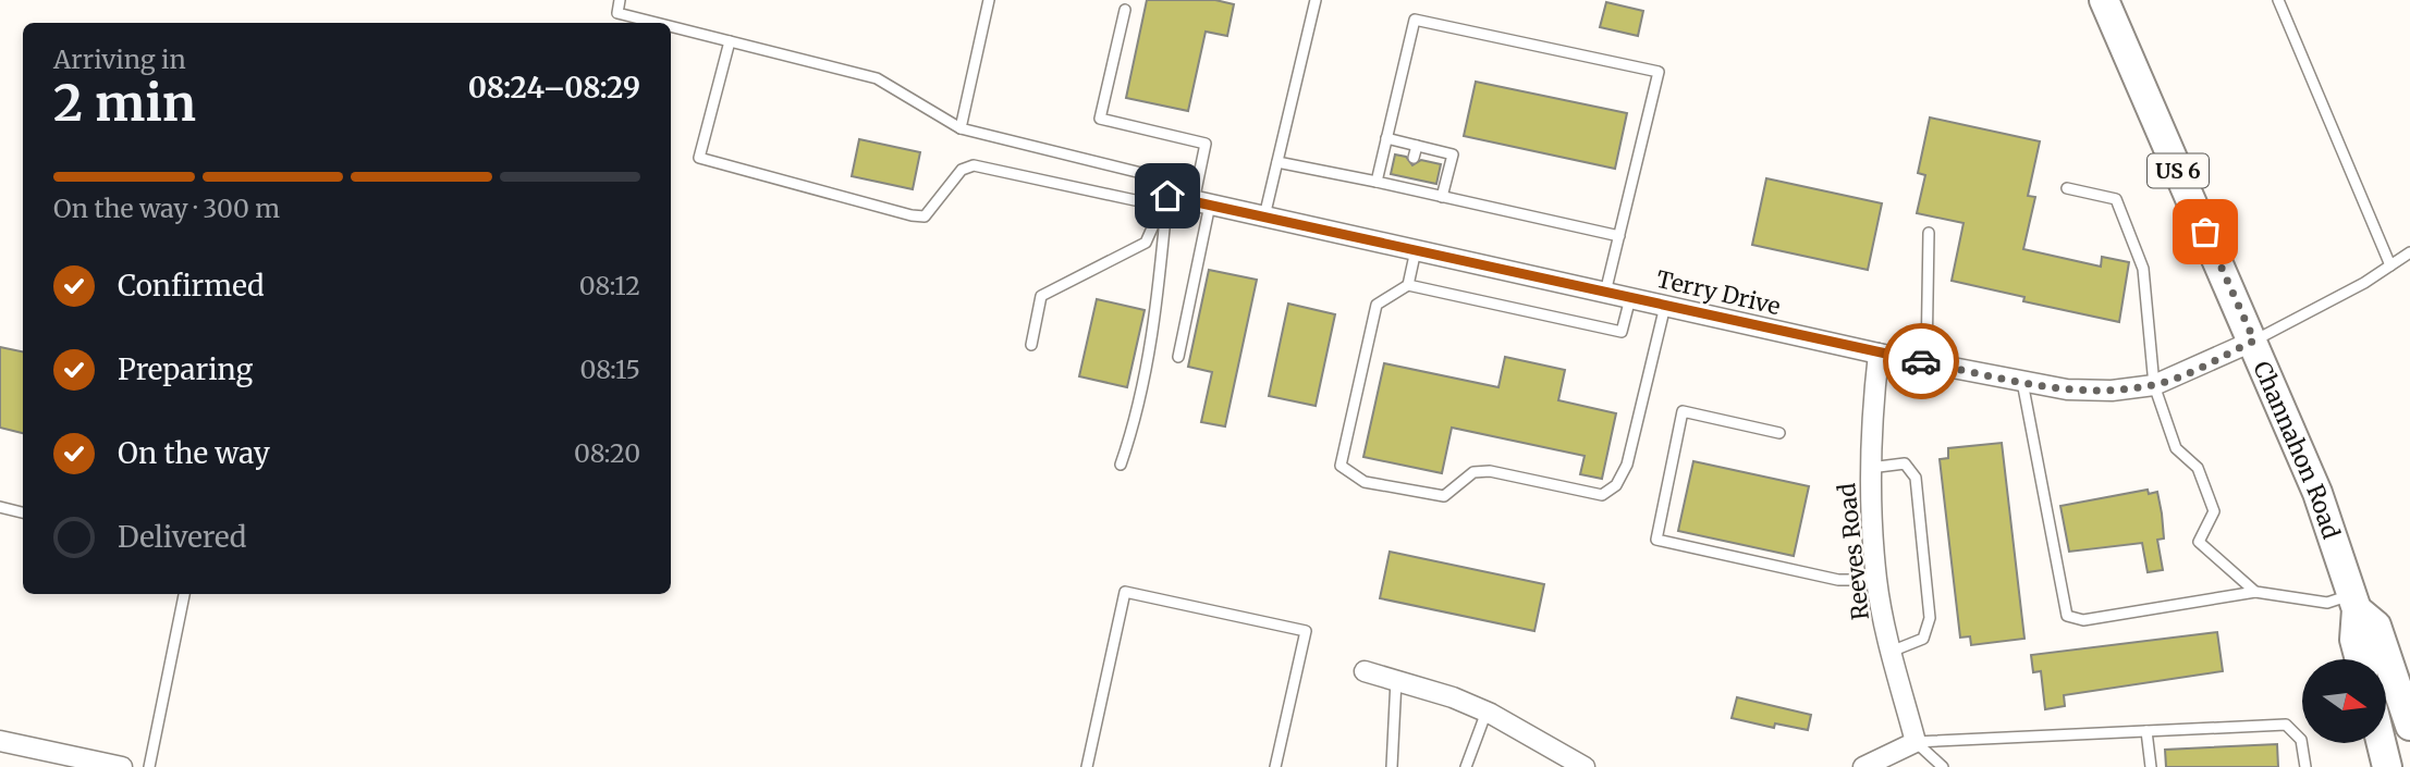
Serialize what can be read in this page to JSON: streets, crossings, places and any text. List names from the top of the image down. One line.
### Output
{"streets":{"main road":["US 6","Channahon Road"],"street":["Terry Drive","Reeves Road"]},"crossings":[["Terry Drive","Channahon Road"],["Terry Drive","Reeves Road"]],"north":"right","page":{"heading":["2 min","Arriving in","08:24–08:29"],"bar":"On the way · 300 m","list":[["Confirmed","08:12"],["Preparing","08:15"],["On the way","08:20"],"Delivered"]}}
